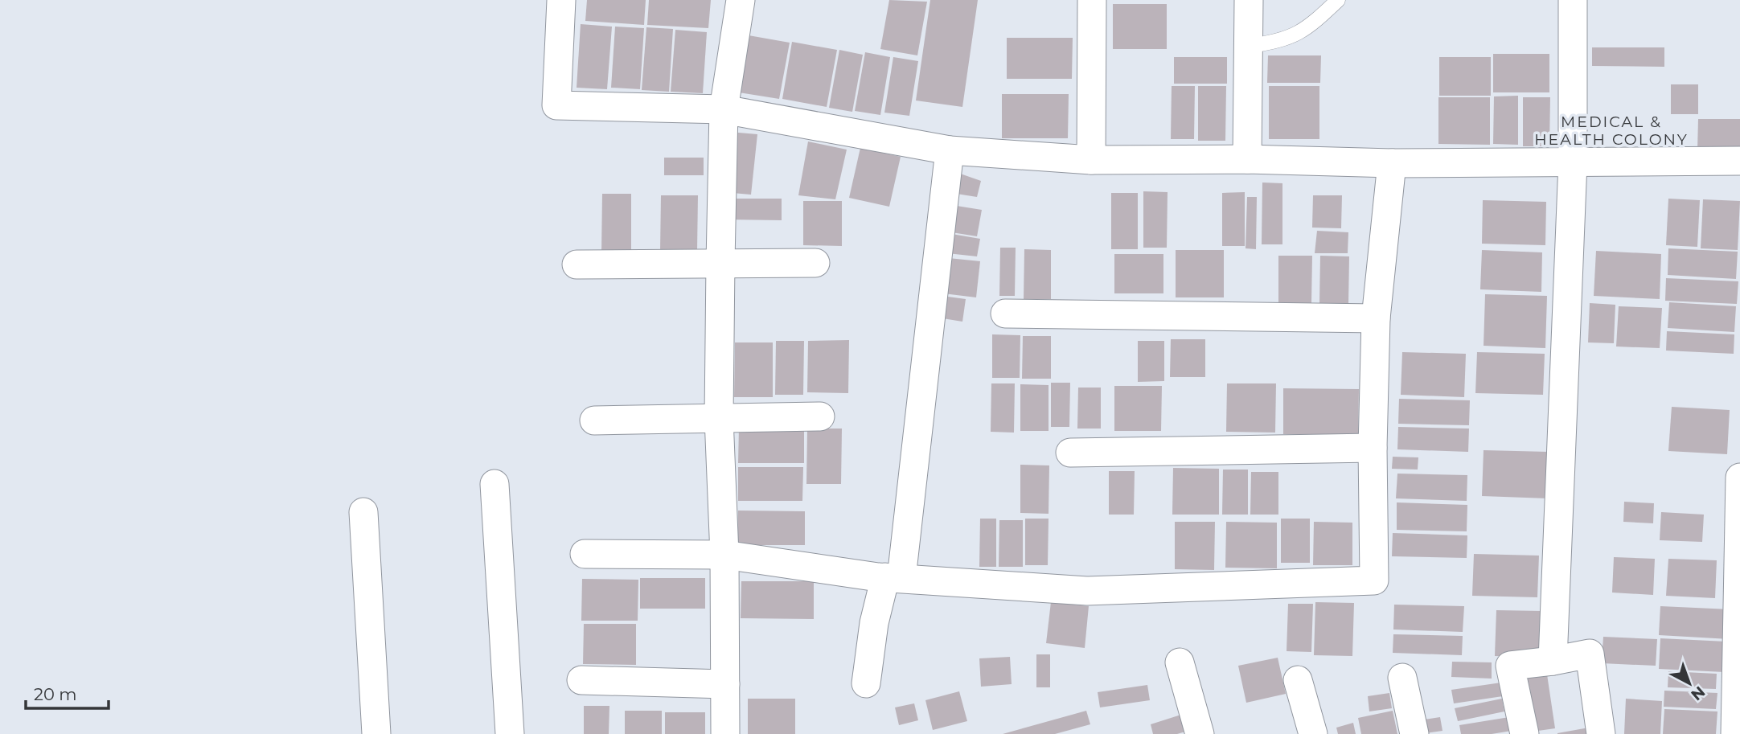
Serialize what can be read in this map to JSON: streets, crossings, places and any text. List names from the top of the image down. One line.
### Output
{"districts":["MEDICAL & HEALTH COLONY"],"scale_bar":"20 m","north":"bottom right"}
